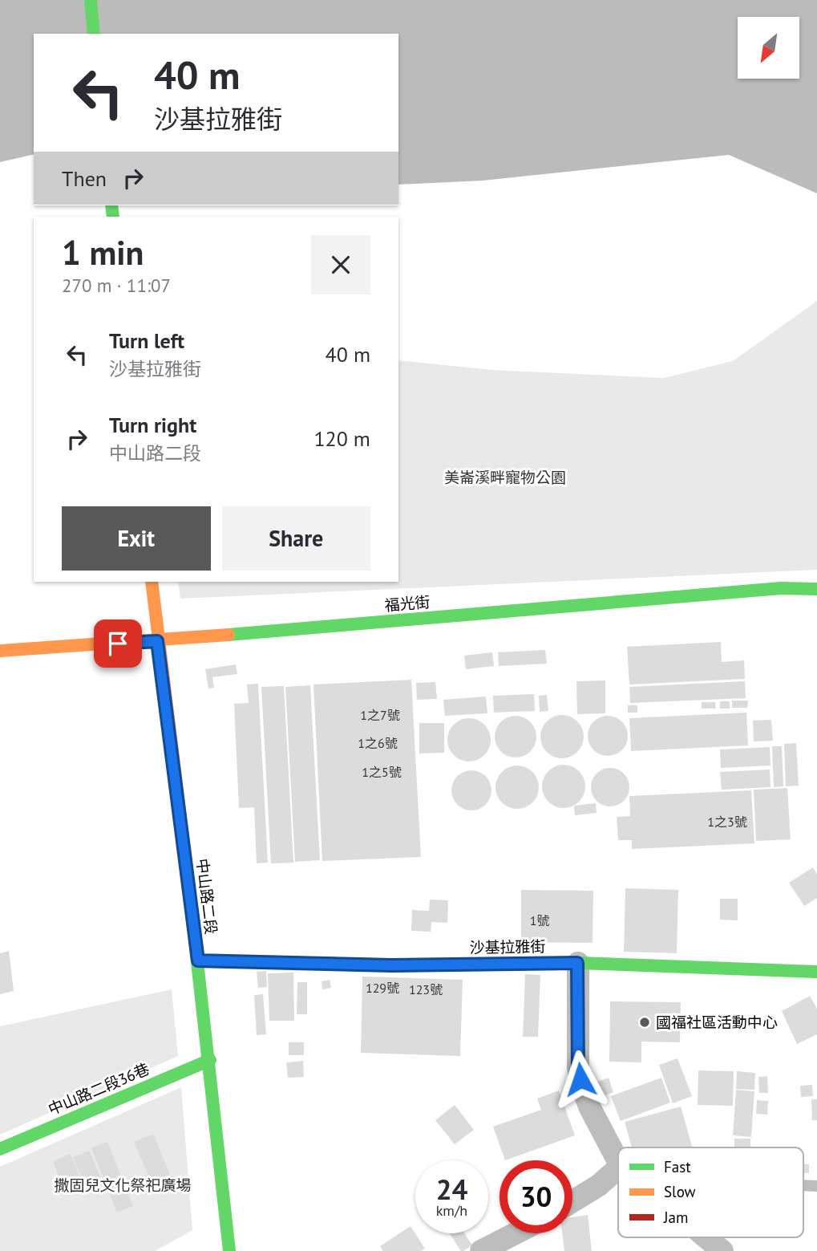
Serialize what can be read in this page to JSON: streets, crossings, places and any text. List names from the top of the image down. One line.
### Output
{"streets":{"street":["福光街","中山路二段","沙基拉雅街","中山路二段36巷"]},"crossings":[["福光街","中山路二段"],["中山路二段","沙基拉雅街"],["中山路二段","中山路二段36巷"]],"parks":["美崙溪畔寵物公園","撒固兒文化祭祀廣場"],"places":["國福社區活動中心"],"house_numbers":["1之7號","1之6號","1之5號","1之3號","1號","129號","123號"],"legend":["Fast","Slow","Jam"],"north":"bottom left","page":{"turn":["40 m","沙基拉雅街"],"then":"Then","heading":["1 min","270 m · 11:07"],"list":[{"name":"Turn left","note":"沙基拉雅街","value":"40 m"},{"name":"Turn right","note":"中山路二段","value":"120 m"}],"buttons":["Exit","Share"],"speed":"24 km/h","limit":"30"}}
